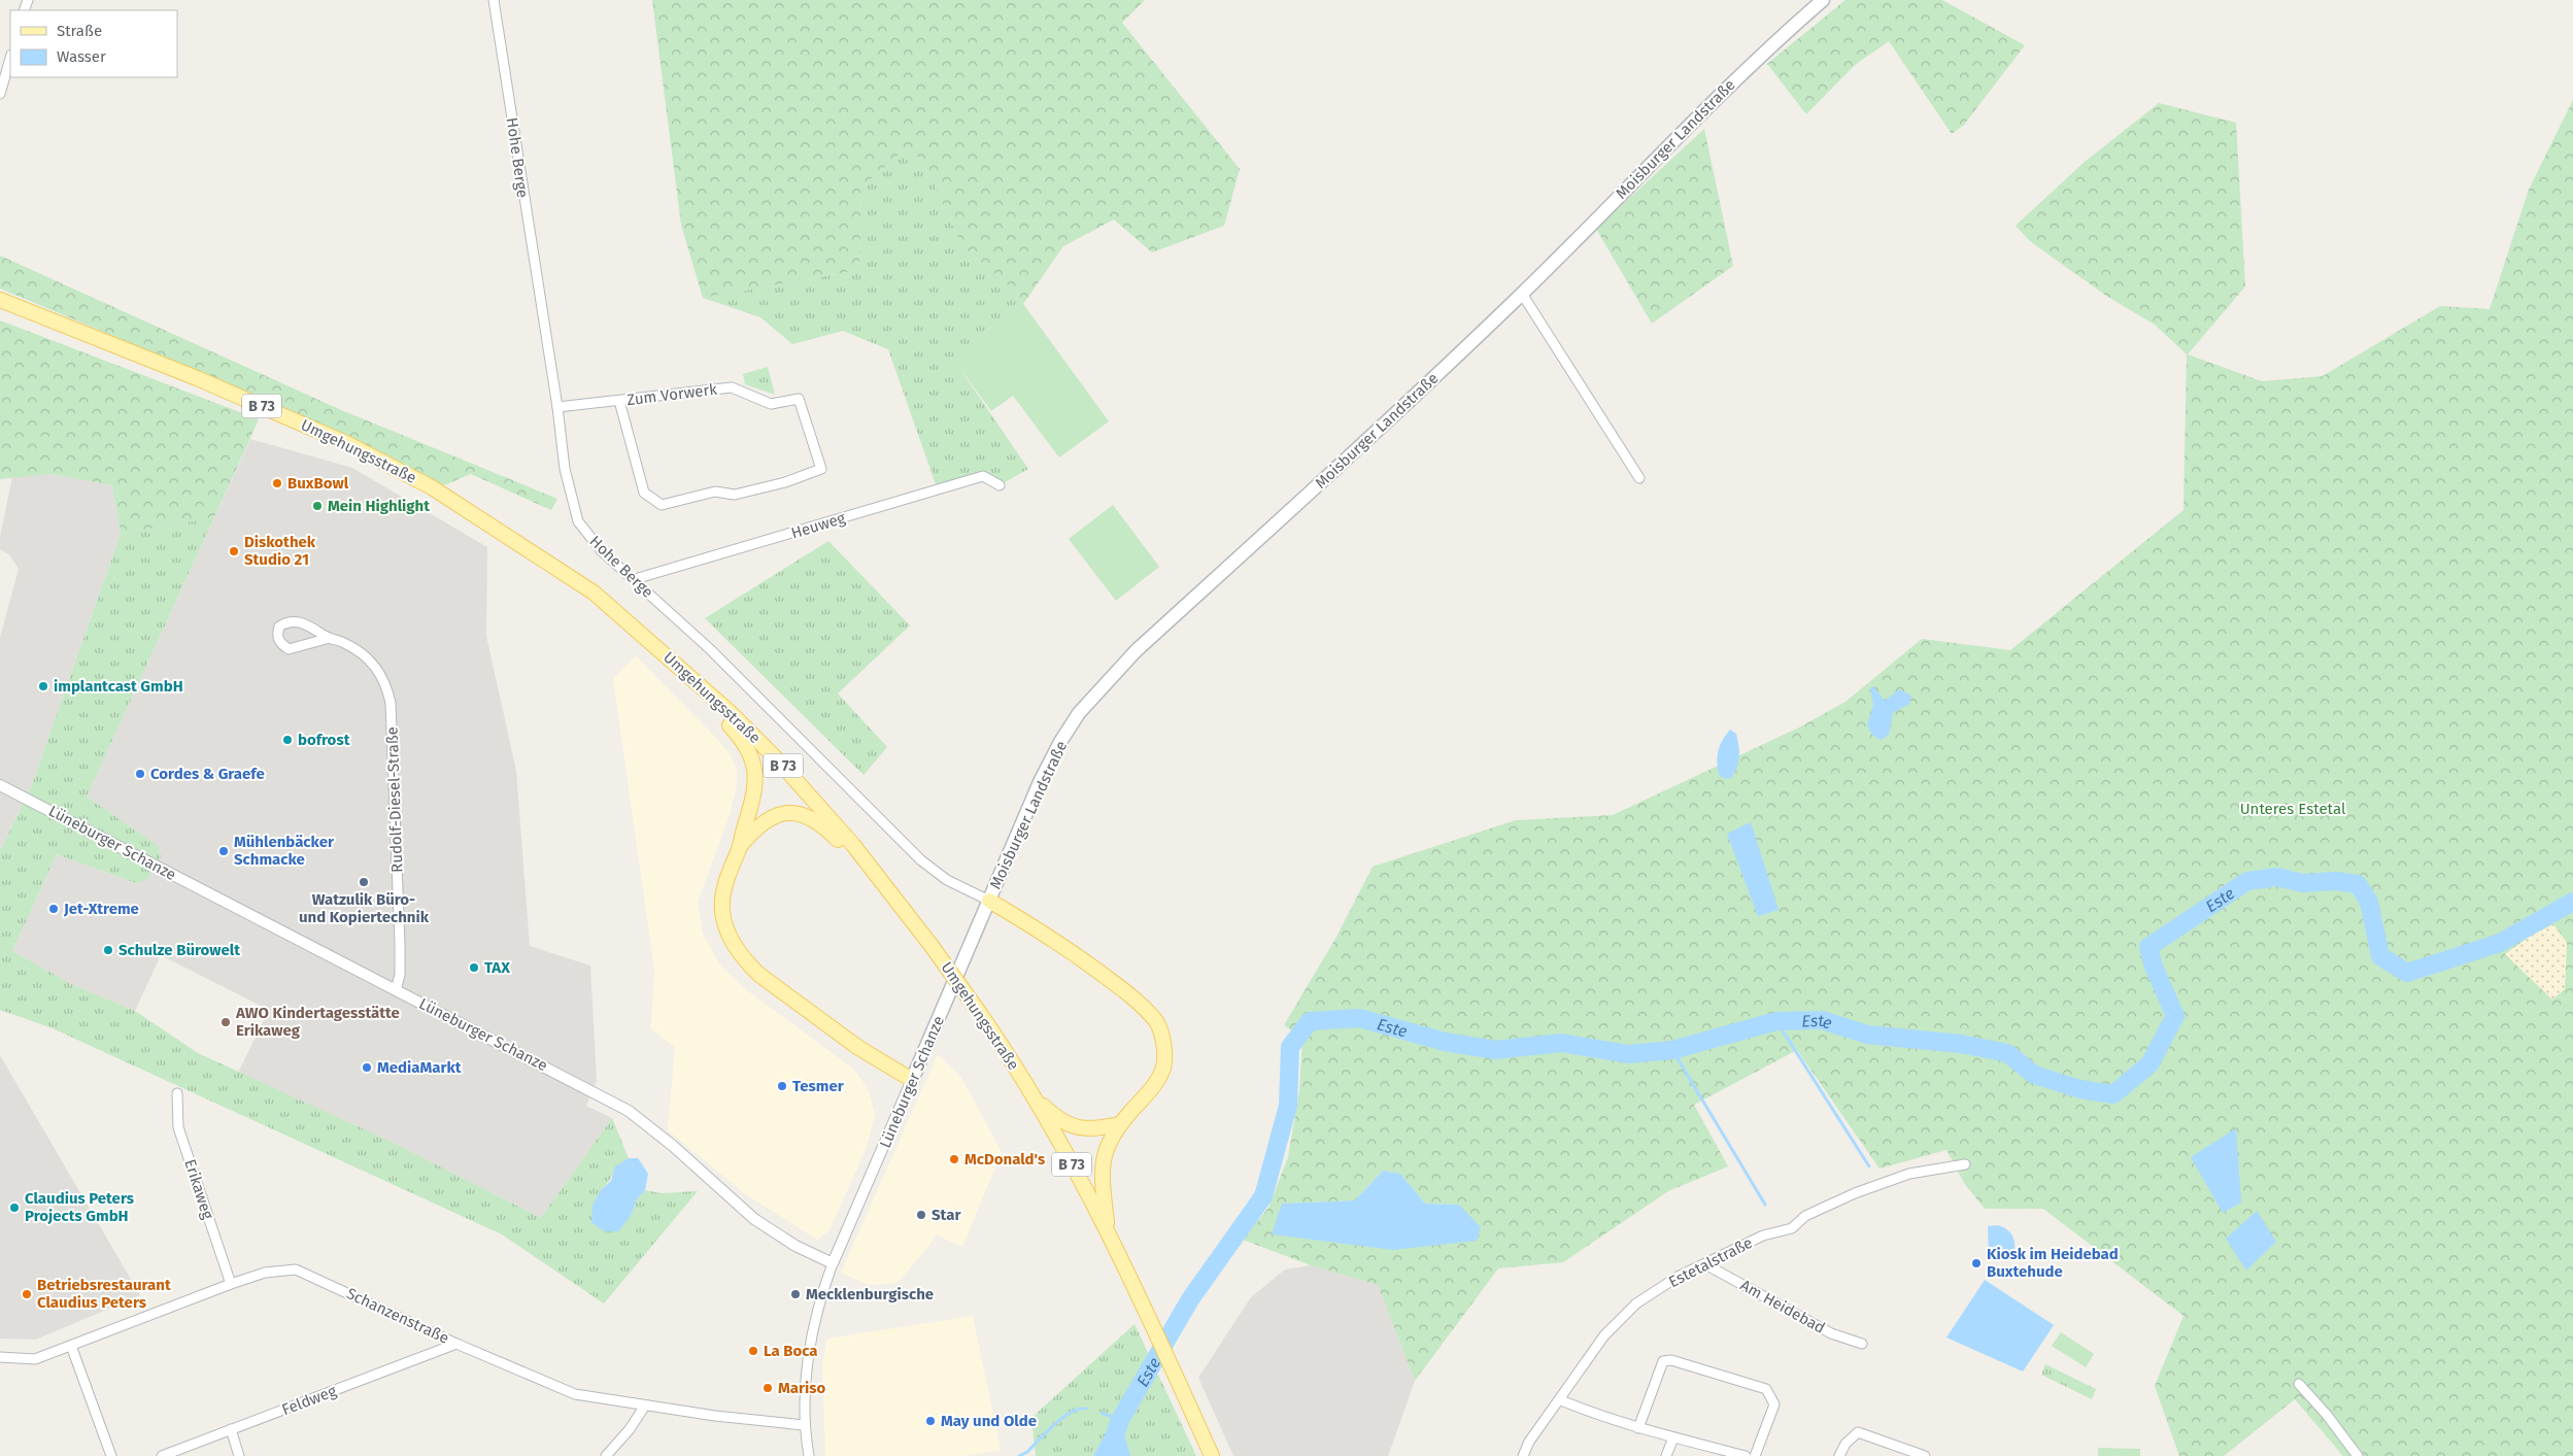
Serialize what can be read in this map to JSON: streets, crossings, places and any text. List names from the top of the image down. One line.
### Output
{"streets":{"main road":["Moisburger Landstraße","B 73","Umgehungsstraße","Lüneburger Schanze"],"street":["Hohe Berge","Zum Vorwerk","Heuweg","Rudolf-Diesel-Straße","Erikaweg","Estetalstraße","Am Heidebad","Schanzenstraße","Feldweg"]},"crossings":[["Moisburger Landstraße","Hohe Berge"],["Moisburger Landstraße","Lüneburger Schanze"],["Hohe Berge","Zum Vorwerk"],["Hohe Berge","Heuweg"],["Hohe Berge","Lüneburger Schanze"],["Rudolf-Diesel-Straße","Lüneburger Schanze"],["Lüneburger Schanze","Schanzenstraße"],["Erikaweg","Schanzenstraße"],["Estetalstraße","Am Heidebad"],["Schanzenstraße","Feldweg"]],"water":["Este"],"parks":["Unteres Estetal"],"places":["BuxBowl","Mein Highlight","Diskothek Studio 21","implantcast GmbH","bofrost","Cordes & Graefe","Mühlenbäcker Schmacke","Watzulik Büro- und Kopiertechnik","Jet-Xtreme","Schulze Bürowelt","TAX","AWO Kindertagesstätte Erikaweg","MediaMarkt","Tesmer","McDonald's","Claudius Peters Projects GmbH","Star","Kiosk im Heidebad Buxtehude","Betriebsrestaurant Claudius Peters","Mecklenburgische","La Boca","Mariso","May und Olde"],"legend":["Straße","Wasser"]}
